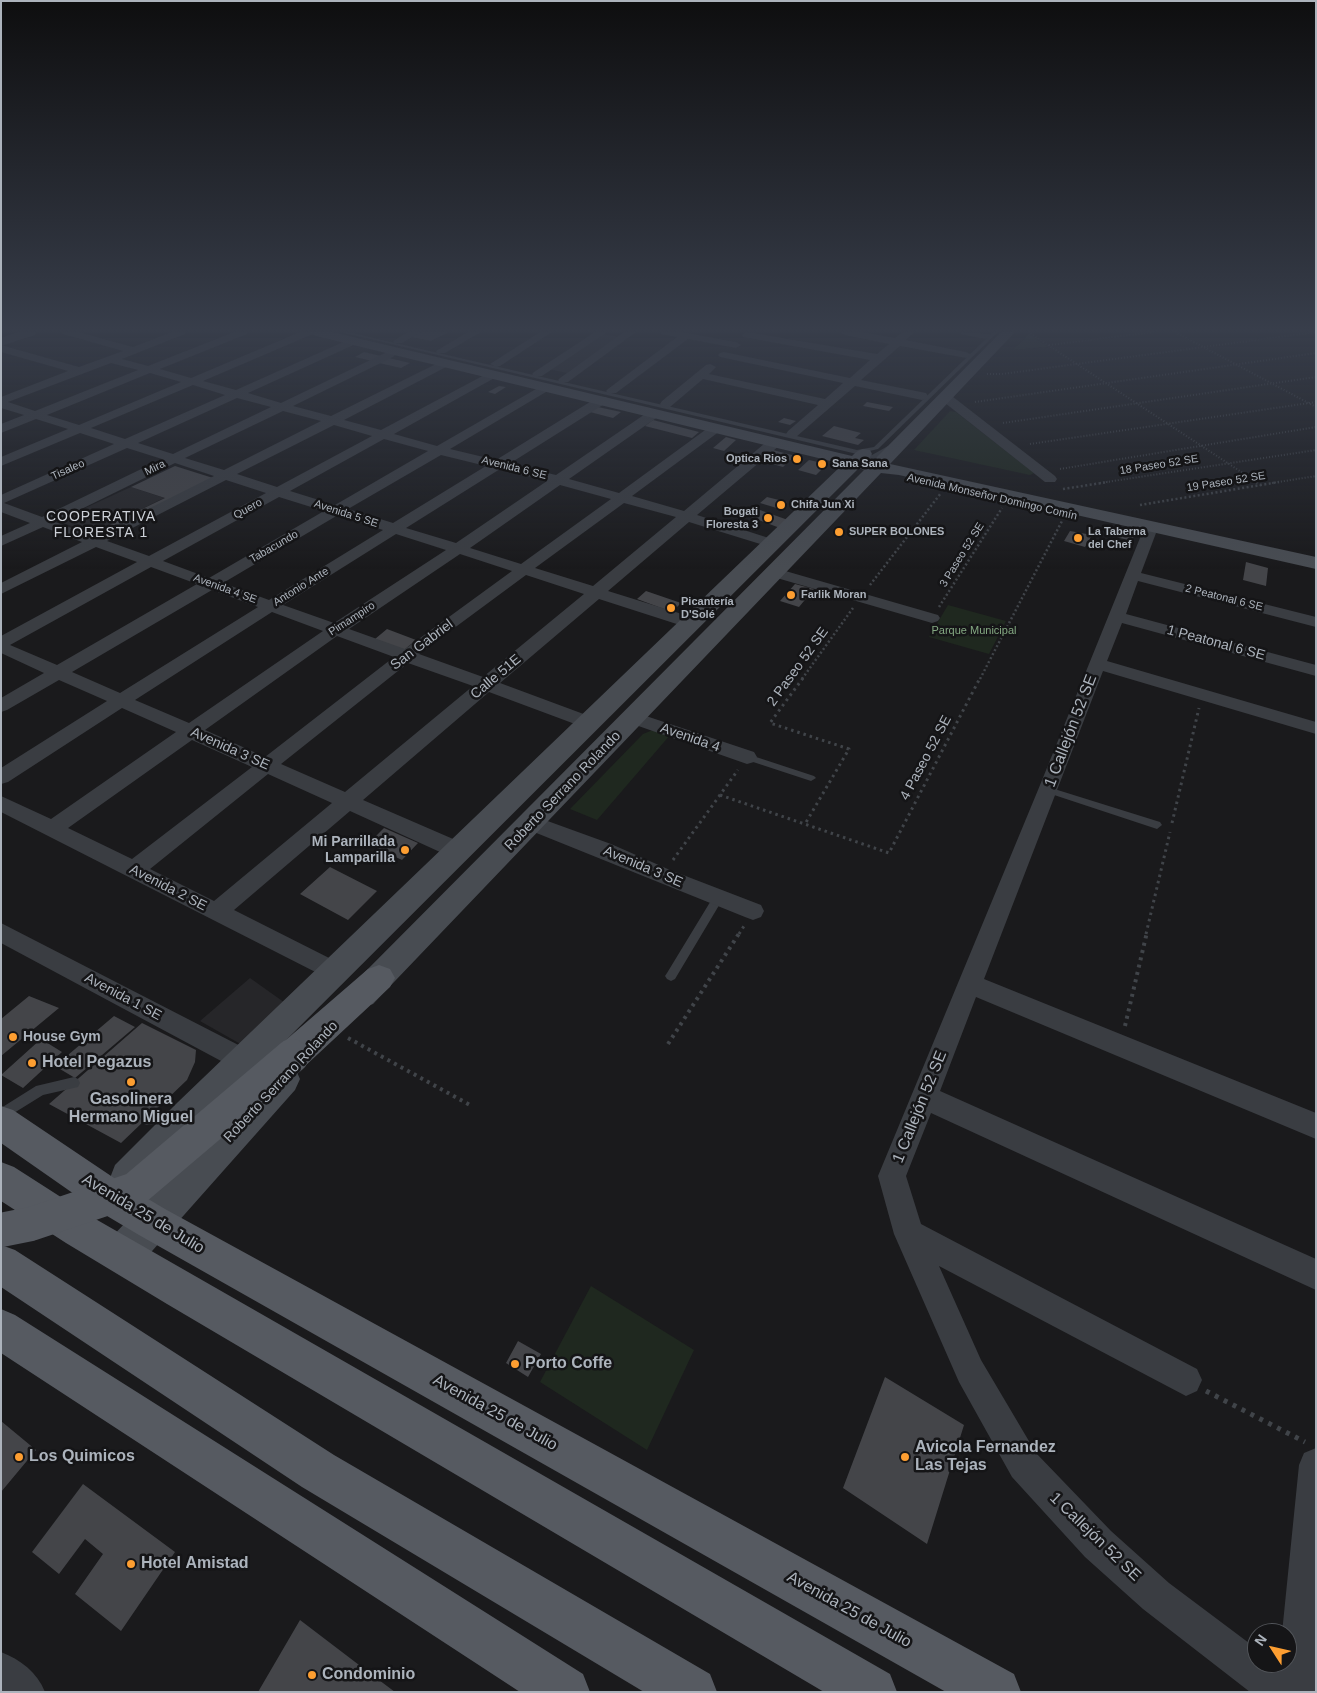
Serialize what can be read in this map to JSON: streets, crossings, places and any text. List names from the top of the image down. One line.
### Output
{"streets":{"main road":["Avenida Monseñor Domingo Comín","Roberto Serrano Rolando","Avenida 25 de Julio"],"street":["Mira","Avenida 6 SE","Tisaleo","Quero","Avenida 5 SE","Tabacundo","Antonio Ante","Avenida 4 SE","2 Peatonal 6 SE","Pimampiro","1 Peatonal 6 SE","San Gabriel","Calle 51E","1 Callejón 52 SE","Avenida 4","Avenida 3 SE","Avenida 2 SE","Avenida 1 SE"],"path":["18 Paseo 52 SE","19 Paseo 52 SE","3 Paseo 52 SE","2 Paseo 52 SE","4 Paseo 52 SE"]},"crossings":[["18 Paseo 52 SE","Avenida Monseñor Domingo Comín"],["Mira","Avenida 5 SE"],["Mira","Avenida 4 SE"],["Avenida 6 SE","Quero"],["Avenida 6 SE","Tabacundo"],["Avenida 6 SE","Antonio Ante"],["Avenida 6 SE","Pimampiro"],["Avenida 6 SE","San Gabriel"],["Avenida 6 SE","Calle 51E"],["Avenida 6 SE","Roberto Serrano Rolando"],["Tisaleo","Avenida 5 SE"],["Avenida Monseñor Domingo Comín","3 Paseo 52 SE"],["Avenida Monseñor Domingo Comín","2 Paseo 52 SE"],["Avenida Monseñor Domingo Comín","1 Callejón 52 SE"],["Avenida Monseñor Domingo Comín","4 Paseo 52 SE"],["Avenida Monseñor Domingo Comín","Roberto Serrano Rolando"],["Quero","Avenida 5 SE"],["Quero","Avenida 4 SE"],["Avenida 5 SE","Tabacundo"],["Avenida 5 SE","Antonio Ante"],["Avenida 5 SE","Pimampiro"],["Avenida 5 SE","San Gabriel"],["Avenida 5 SE","Calle 51E"],["Avenida 5 SE","Roberto Serrano Rolando"],["Tabacundo","Avenida 4 SE"],["Tabacundo","Avenida 3 SE"],["Antonio Ante","Avenida 4 SE"],["Antonio Ante","Avenida 3 SE"],["Avenida 4 SE","Pimampiro"],["Avenida 4 SE","San Gabriel"],["Avenida 4 SE","Calle 51E"],["Avenida 4 SE","Roberto Serrano Rolando"],["2 Peatonal 6 SE","1 Callejón 52 SE"],["Pimampiro","Avenida 3 SE"],["Pimampiro","Avenida 2 SE"],["1 Peatonal 6 SE","1 Callejón 52 SE"],["San Gabriel","Avenida 3 SE"],["San Gabriel","Avenida 2 SE"],["2 Paseo 52 SE","4 Paseo 52 SE"],["Calle 51E","Avenida 3 SE"],["Calle 51E","Avenida 2 SE"],["Avenida 4","Roberto Serrano Rolando"],["Avenida 3 SE","Roberto Serrano Rolando"],["Roberto Serrano Rolando","Avenida 2 SE"],["Roberto Serrano Rolando","Avenida 1 SE"],["Roberto Serrano Rolando","Avenida 25 de Julio"]],"districts":["COOPERATIVA FLORESTA 1"],"parks":["Parque Municipal"],"places":["Optica Rios","Sana Sana","Chifa Jun Xi","Bogati Floresta 3","SUPER BOLONES","La Taberna del Chef","Farlik Moran","Picantería D'Solé","Mi Parrillada Lamparilla","House Gym","Hotel Pegazus","Gasolinera Hermano Miguel","Porto Coffe","Los Quimicos","Avicola Fernandez Las Tejas","Hotel Amistad","Condominio"],"north":"top left"}
